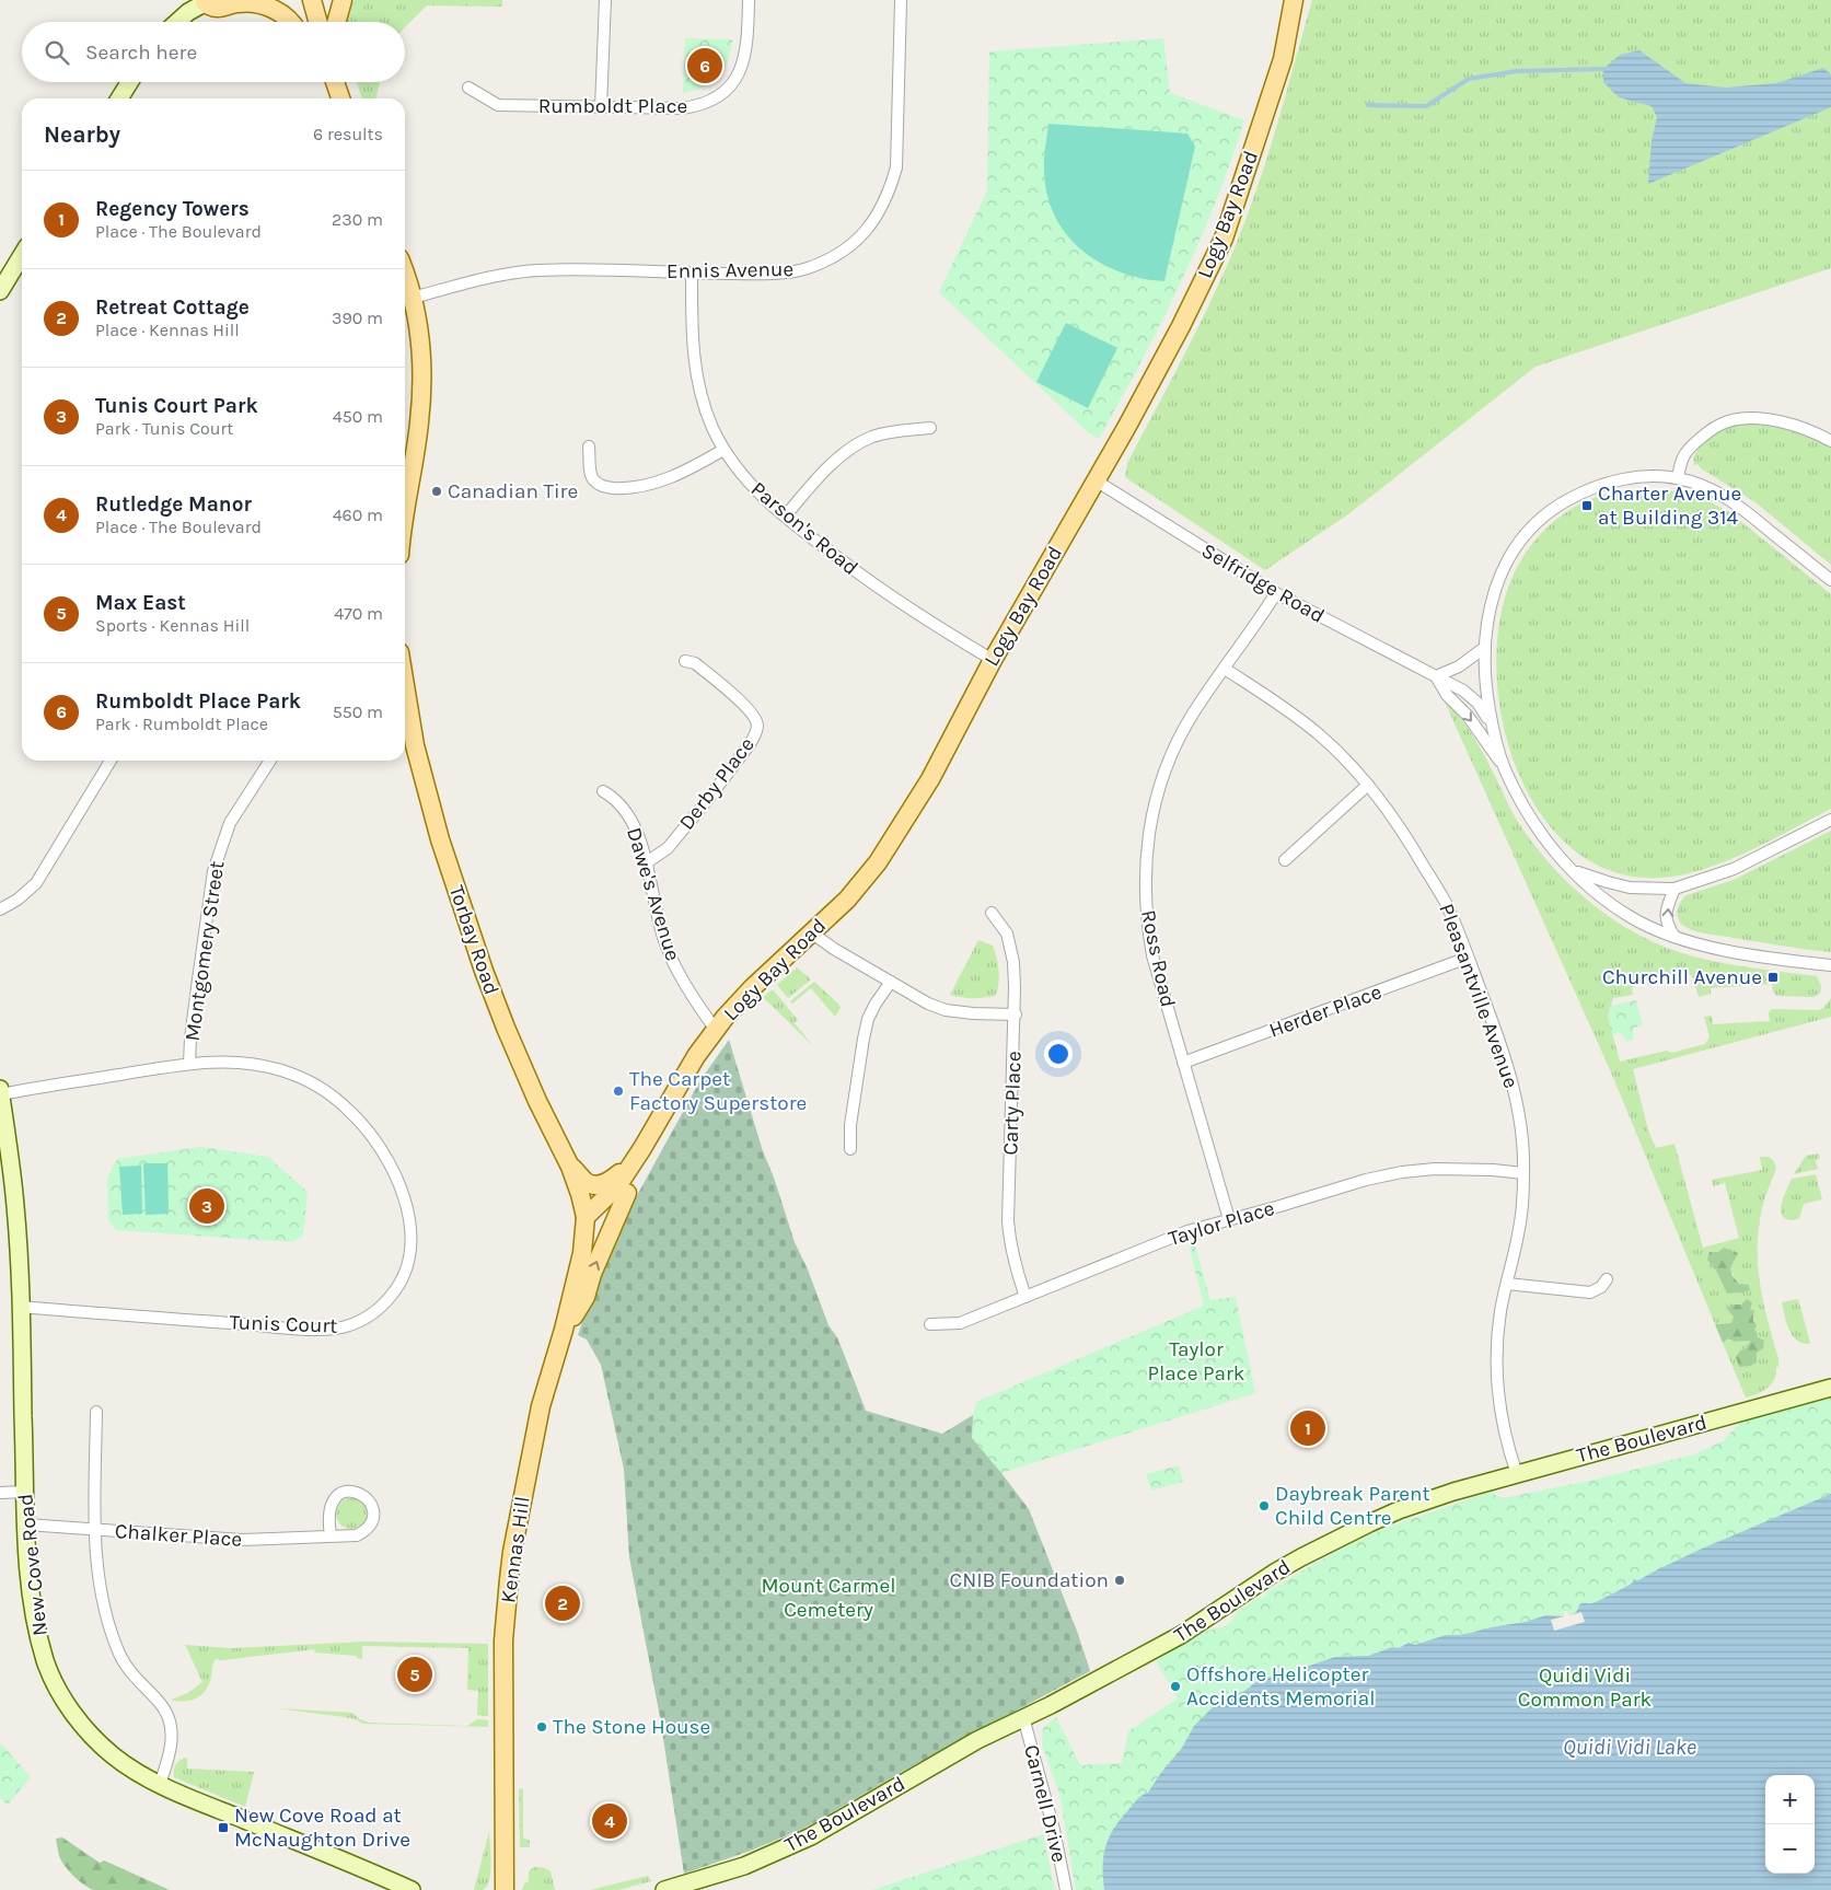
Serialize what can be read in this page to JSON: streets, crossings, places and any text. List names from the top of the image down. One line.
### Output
{"streets":{"main road":["Logy Bay Road","Torbay Road","Kennas Hill"],"street":["Rumboldt Place","Ennis Avenue","Parson's Road","Selfridge Road","Derby Place","Dawe's Avenue","Montgomery Street","Ross Road","Pleasantville Avenue","Herder Place","Carty Place","Taylor Place","Tunis Court","The Boulevard","Chalker Place","New Cove Road","Carnell Drive"]},"crossings":[["Logy Bay Road","Parson's Road"],["Logy Bay Road","Selfridge Road"],["Logy Bay Road","Dawe's Avenue"],["Logy Bay Road","Torbay Road"],["Logy Bay Road","Kennas Hill"],["Ennis Avenue","Parson's Road"],["Selfridge Road","Ross Road"],["Derby Place","Dawe's Avenue"],["Torbay Road","Kennas Hill"],["Montgomery Street","Tunis Court"],["Ross Road","Pleasantville Avenue"],["Ross Road","Herder Place"],["Ross Road","Taylor Place"],["Pleasantville Avenue","Herder Place"],["Pleasantville Avenue","Taylor Place"],["Pleasantville Avenue","The Boulevard"],["Carty Place","Taylor Place"],["Tunis Court","New Cove Road"],["The Boulevard","Carnell Drive"],["Chalker Place","New Cove Road"]],"water":["Quidi Vidi Lake"],"parks":["Taylor Place Park","Mount Carmel Cemetery","Quidi Vidi Common Park"],"places":{"other":["Canadian Tire","The Carpet Factory Superstore","Daybreak Parent Child Centre","CNIB Foundation","Offshore Helicopter Accidents Memorial","The Stone House"],"transit":["Charter Avenue at Building 314","Churchill Avenue","New Cove Road at McNaughton Drive"]},"page":{"search":"Search here","pins":["6","3","1","2","5","4"],"heading":["Nearby","6 results"],"list":[{"mark":"1","name":"Regency Towers","note":"Place · The Boulevard","value":"230 m"},{"mark":"2","name":"Retreat Cottage","note":"Place · Kennas Hill","value":"390 m"},{"mark":"3","name":"Tunis Court Park","note":"Park · Tunis Court","value":"450 m"},{"mark":"4","name":"Rutledge Manor","note":"Place · The Boulevard","value":"460 m"},{"mark":"5","name":"Max East","note":"Sports · Kennas Hill","value":"470 m"},{"mark":"6","name":"Rumboldt Place Park","note":"Park · Rumboldt Place","value":"550 m"}],"map_buttons":["+","−"]}}
